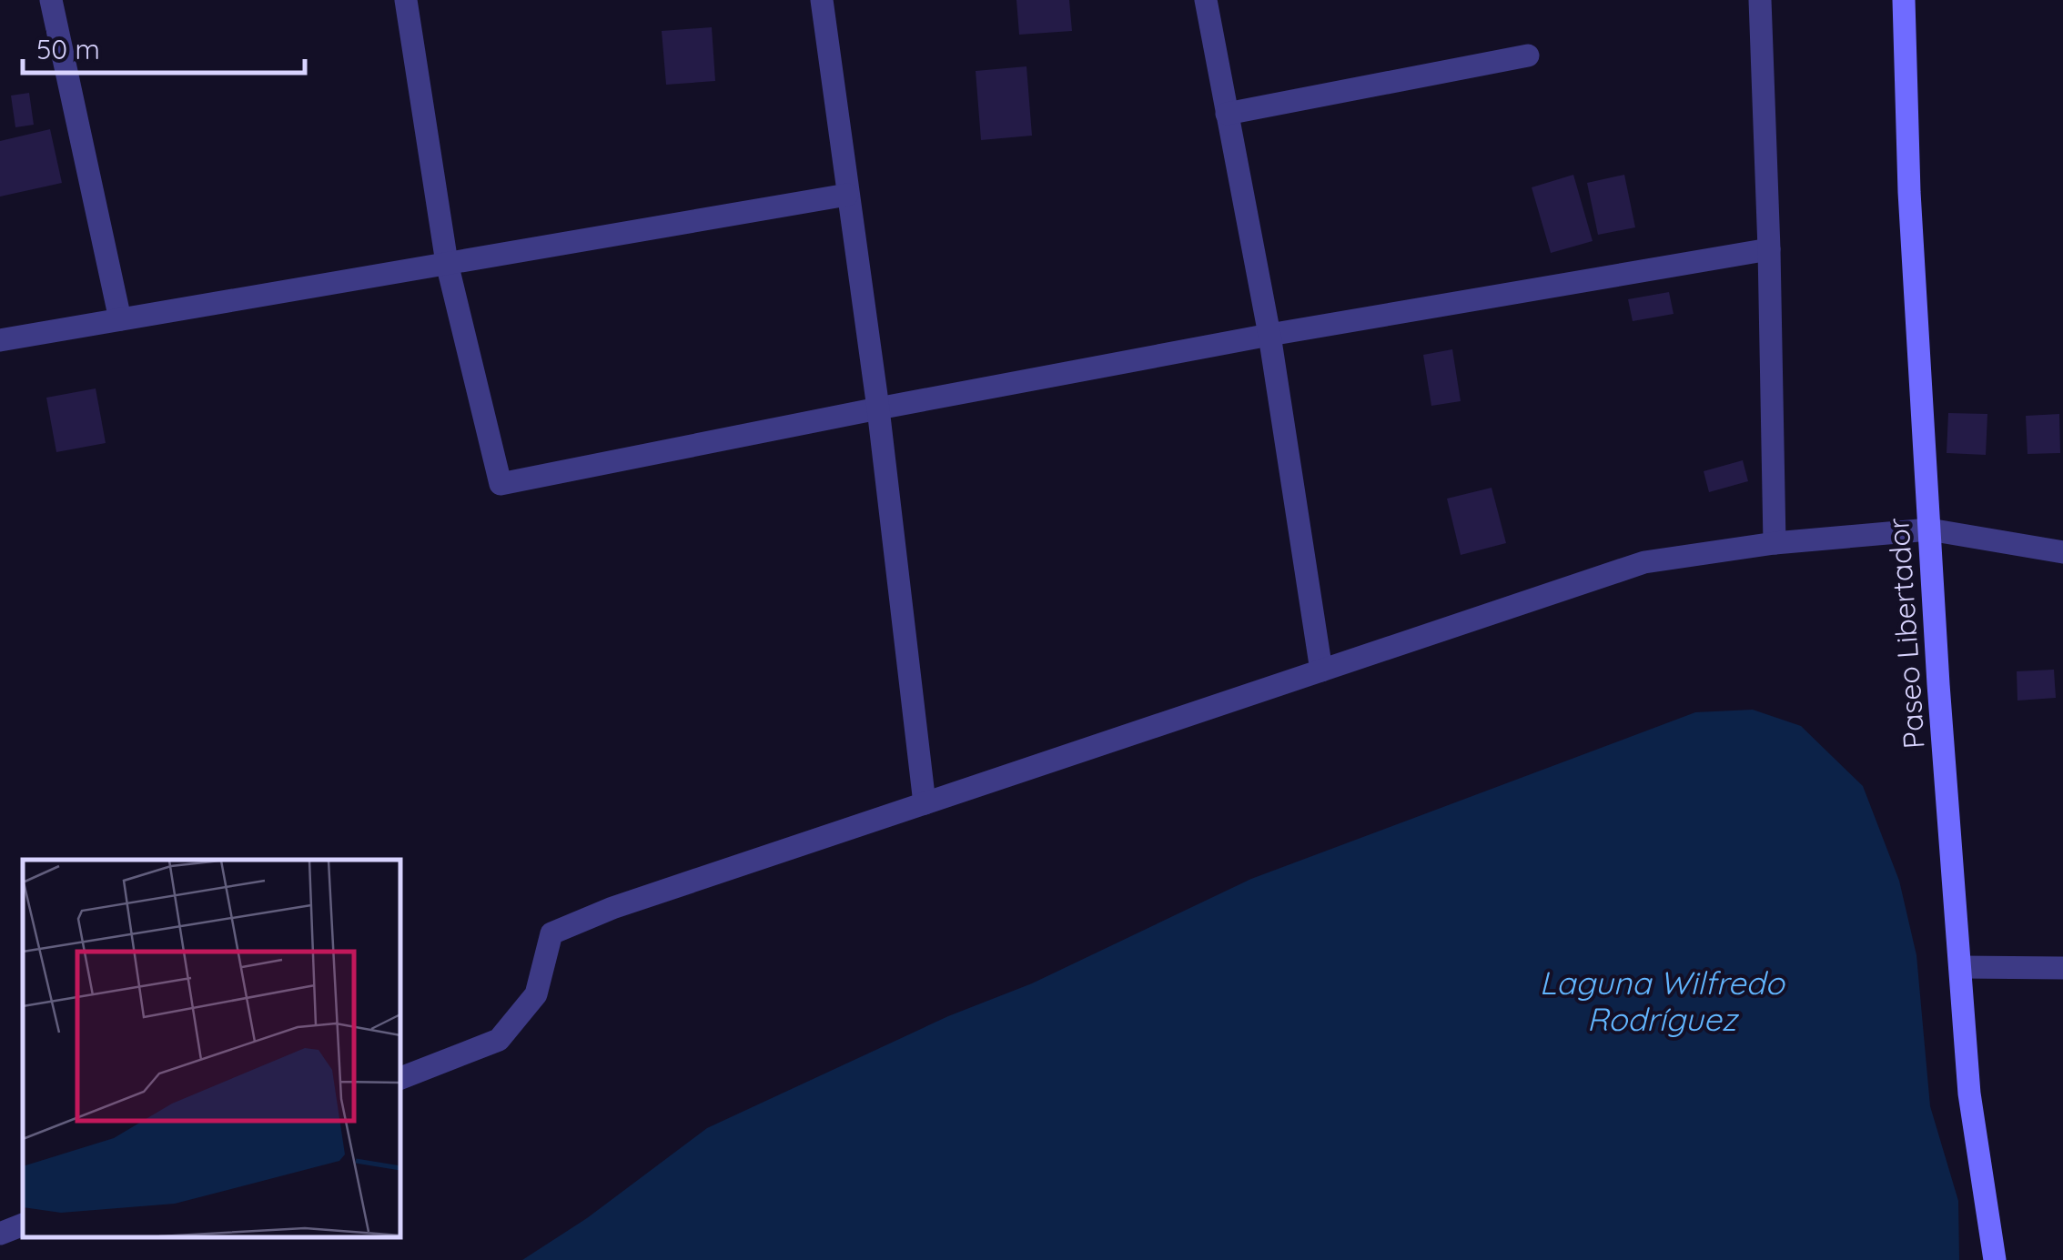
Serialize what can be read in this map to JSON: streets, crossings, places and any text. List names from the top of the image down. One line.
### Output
{"streets":{"main road":["Paseo Libertador"]},"water":["Laguna Wilfredo Rodríguez"],"scale_bar":"50 m"}
